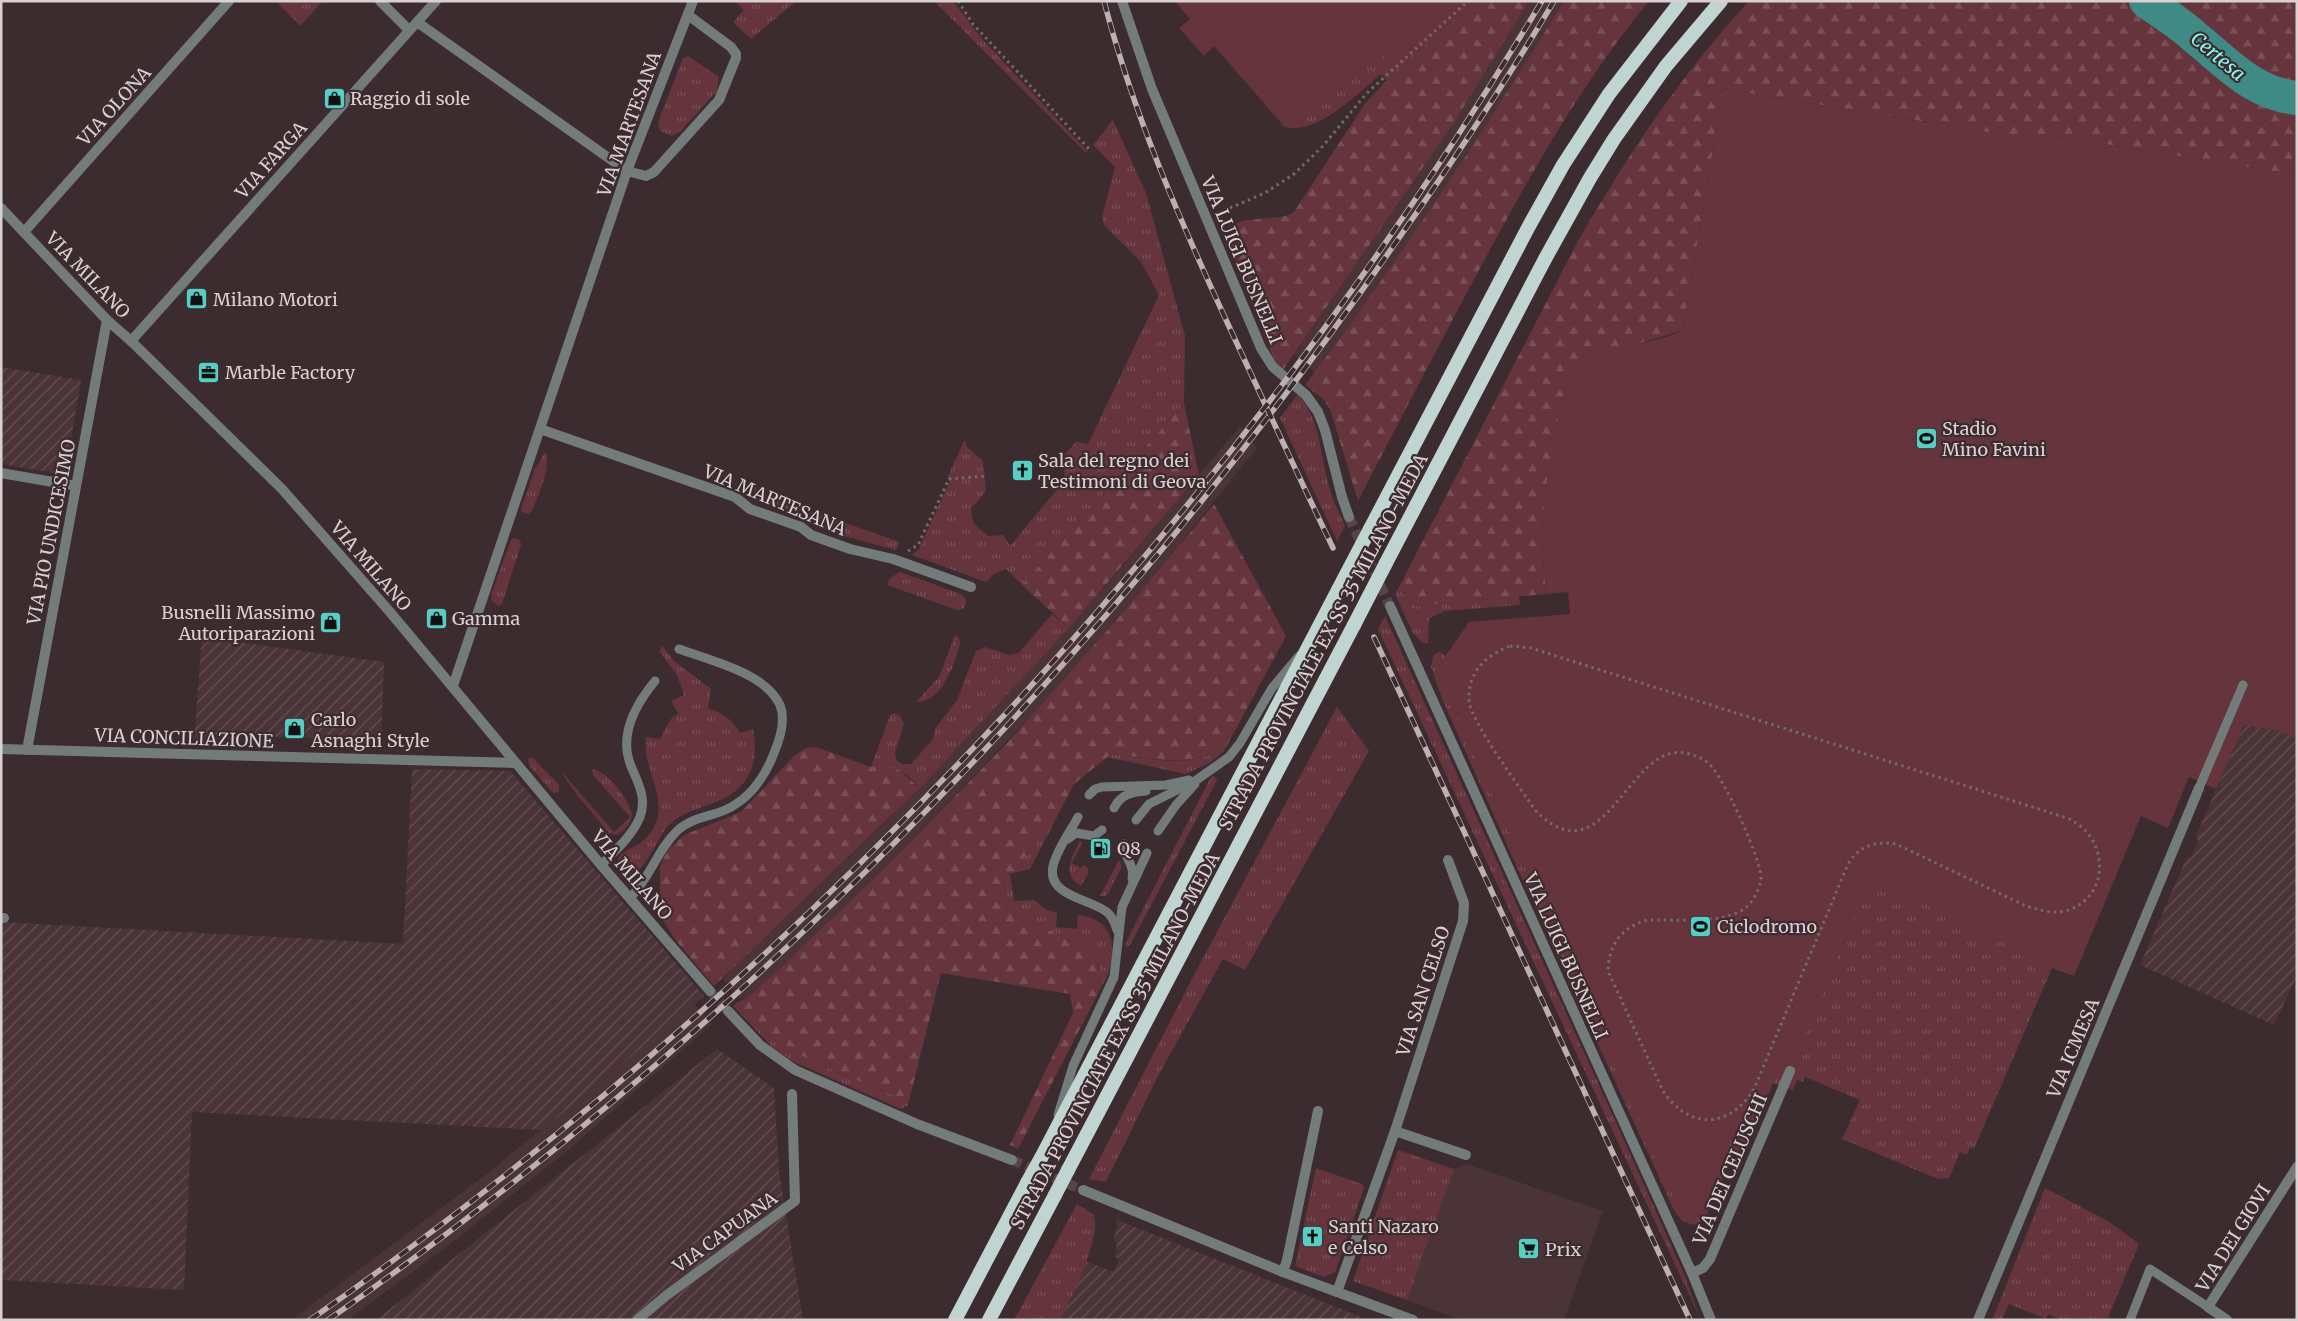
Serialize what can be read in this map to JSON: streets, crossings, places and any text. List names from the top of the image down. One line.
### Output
{"streets":{"highway":["STRADA PROVINCIALE EX SS 35 MILANO-MEDA"],"street":["VIA OLONA","VIA MARTESANA","VIA FARGA","VIA LUIGI BUSNELLI","VIA MILANO","VIA PIO UNDICESIMO","VIA CONCILIAZIONE","VIA SAN CELSO","VIA ICMESA","VIA DEI CELUSCHI","VIA CAPUANA","VIA DEI GIOVI"]},"crossings":[["VIA OLONA","VIA MILANO"],["VIA MARTESANA","VIA MILANO"],["VIA FARGA","VIA MILANO"],["VIA LUIGI BUSNELLI","VIA DEI CELUSCHI"],["VIA MILANO","VIA PIO UNDICESIMO"],["VIA MILANO","VIA CONCILIAZIONE"],["VIA PIO UNDICESIMO","VIA CONCILIAZIONE"]],"water":["Certesa"],"places":{"shop":["Raggio di sole","Milano Motori","Gamma","Busnelli Massimo Autoriparazioni","Carlo Asnaghi Style"],"office":["Marble Factory"],"sports":["Stadio Mino Favini","Ciclodromo"],"church":["Sala del regno dei Testimoni di Geova","Santi Nazaro e Celso"],"fuel station":["Q8"],"supermarket":["Prix"]}}
